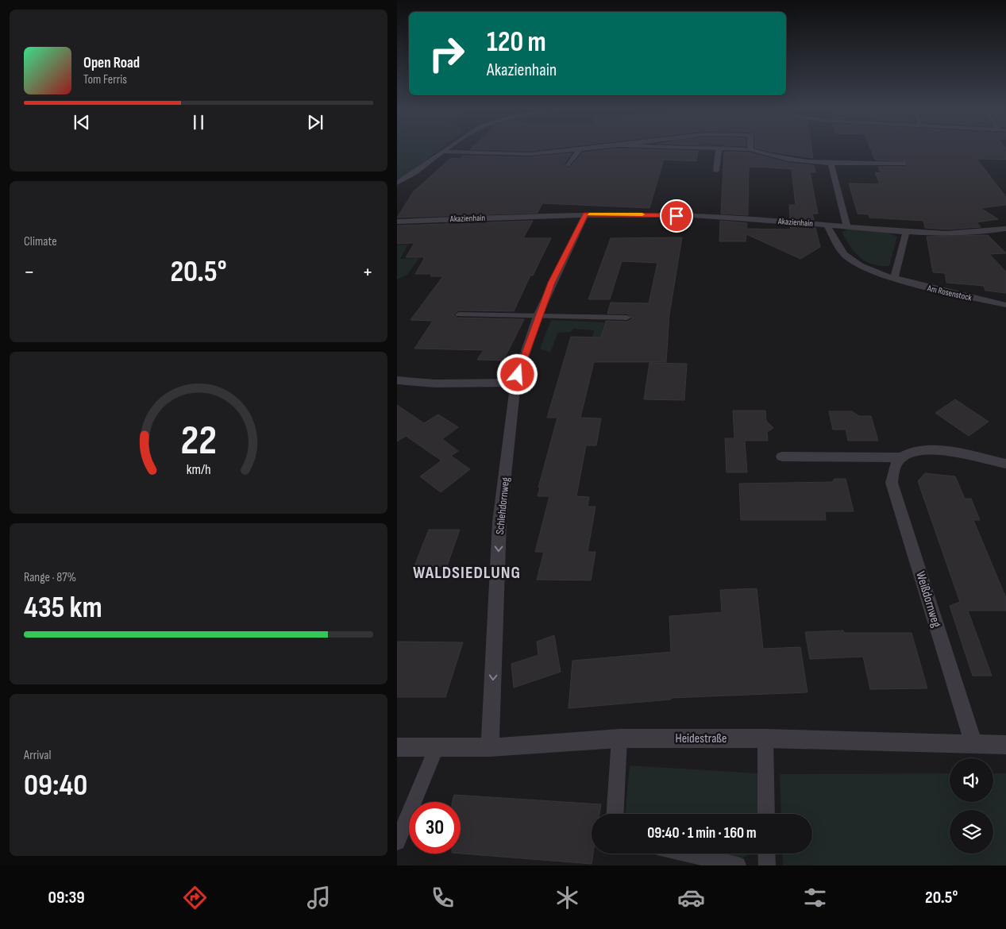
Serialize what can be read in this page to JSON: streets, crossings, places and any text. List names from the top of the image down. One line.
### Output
{"streets":{"street":["Akazienhain","Am Rosenstock","Schlehdornweg","Weißdornweg","Heidestraße"]},"crossings":[["Akazienhain","Am Rosenstock"],["Schlehdornweg","Heidestraße"],["Weißdornweg","Heidestraße"]],"one_way":["Schlehdornweg"],"districts":["WALDSIEDLUNG"],"page":{"turn":["120 m","Akazienhain"],"song":["Open Road","Tom Ferris"],"tile":["Climate",["Range · 87%","435 km"],["Arrival","09:40"]],"heat":["−","20.5°","+"],"limit":"30","trip":"09:40 · 1 min · 160 m","tabs":["09:39","20.5°"],"gauge":["22","km/h"]}}
